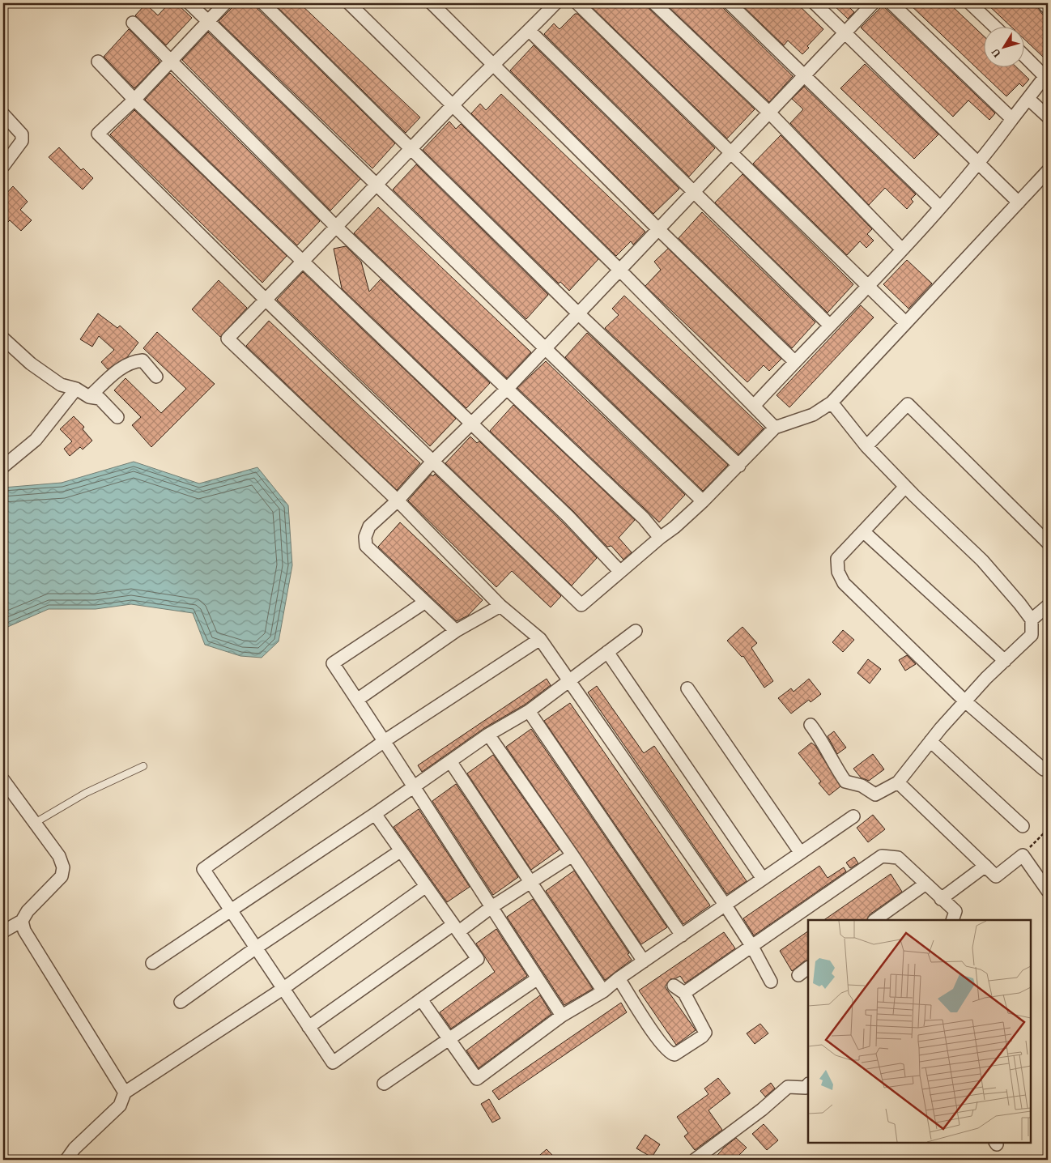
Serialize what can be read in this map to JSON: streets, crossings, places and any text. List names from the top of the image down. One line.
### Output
{"north":"bottom left"}
